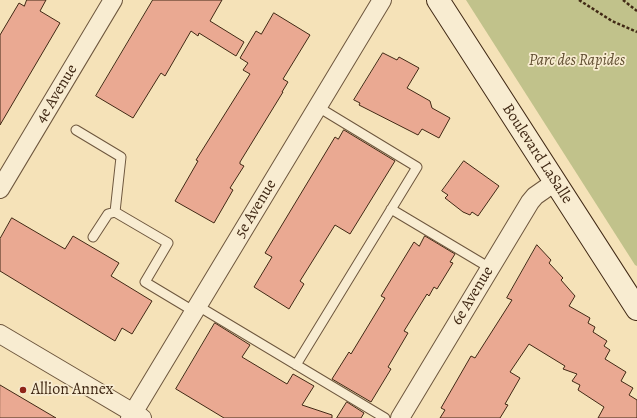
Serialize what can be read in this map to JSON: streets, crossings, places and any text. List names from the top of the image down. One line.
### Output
{"streets":{"main road":["Boulevard LaSalle"],"street":["4e Avenue","5e Avenue","6e Avenue"]},"crossings":[["Boulevard LaSalle","6e Avenue"]],"parks":["Parc des Rapides"],"places":["Allion Annex"]}
